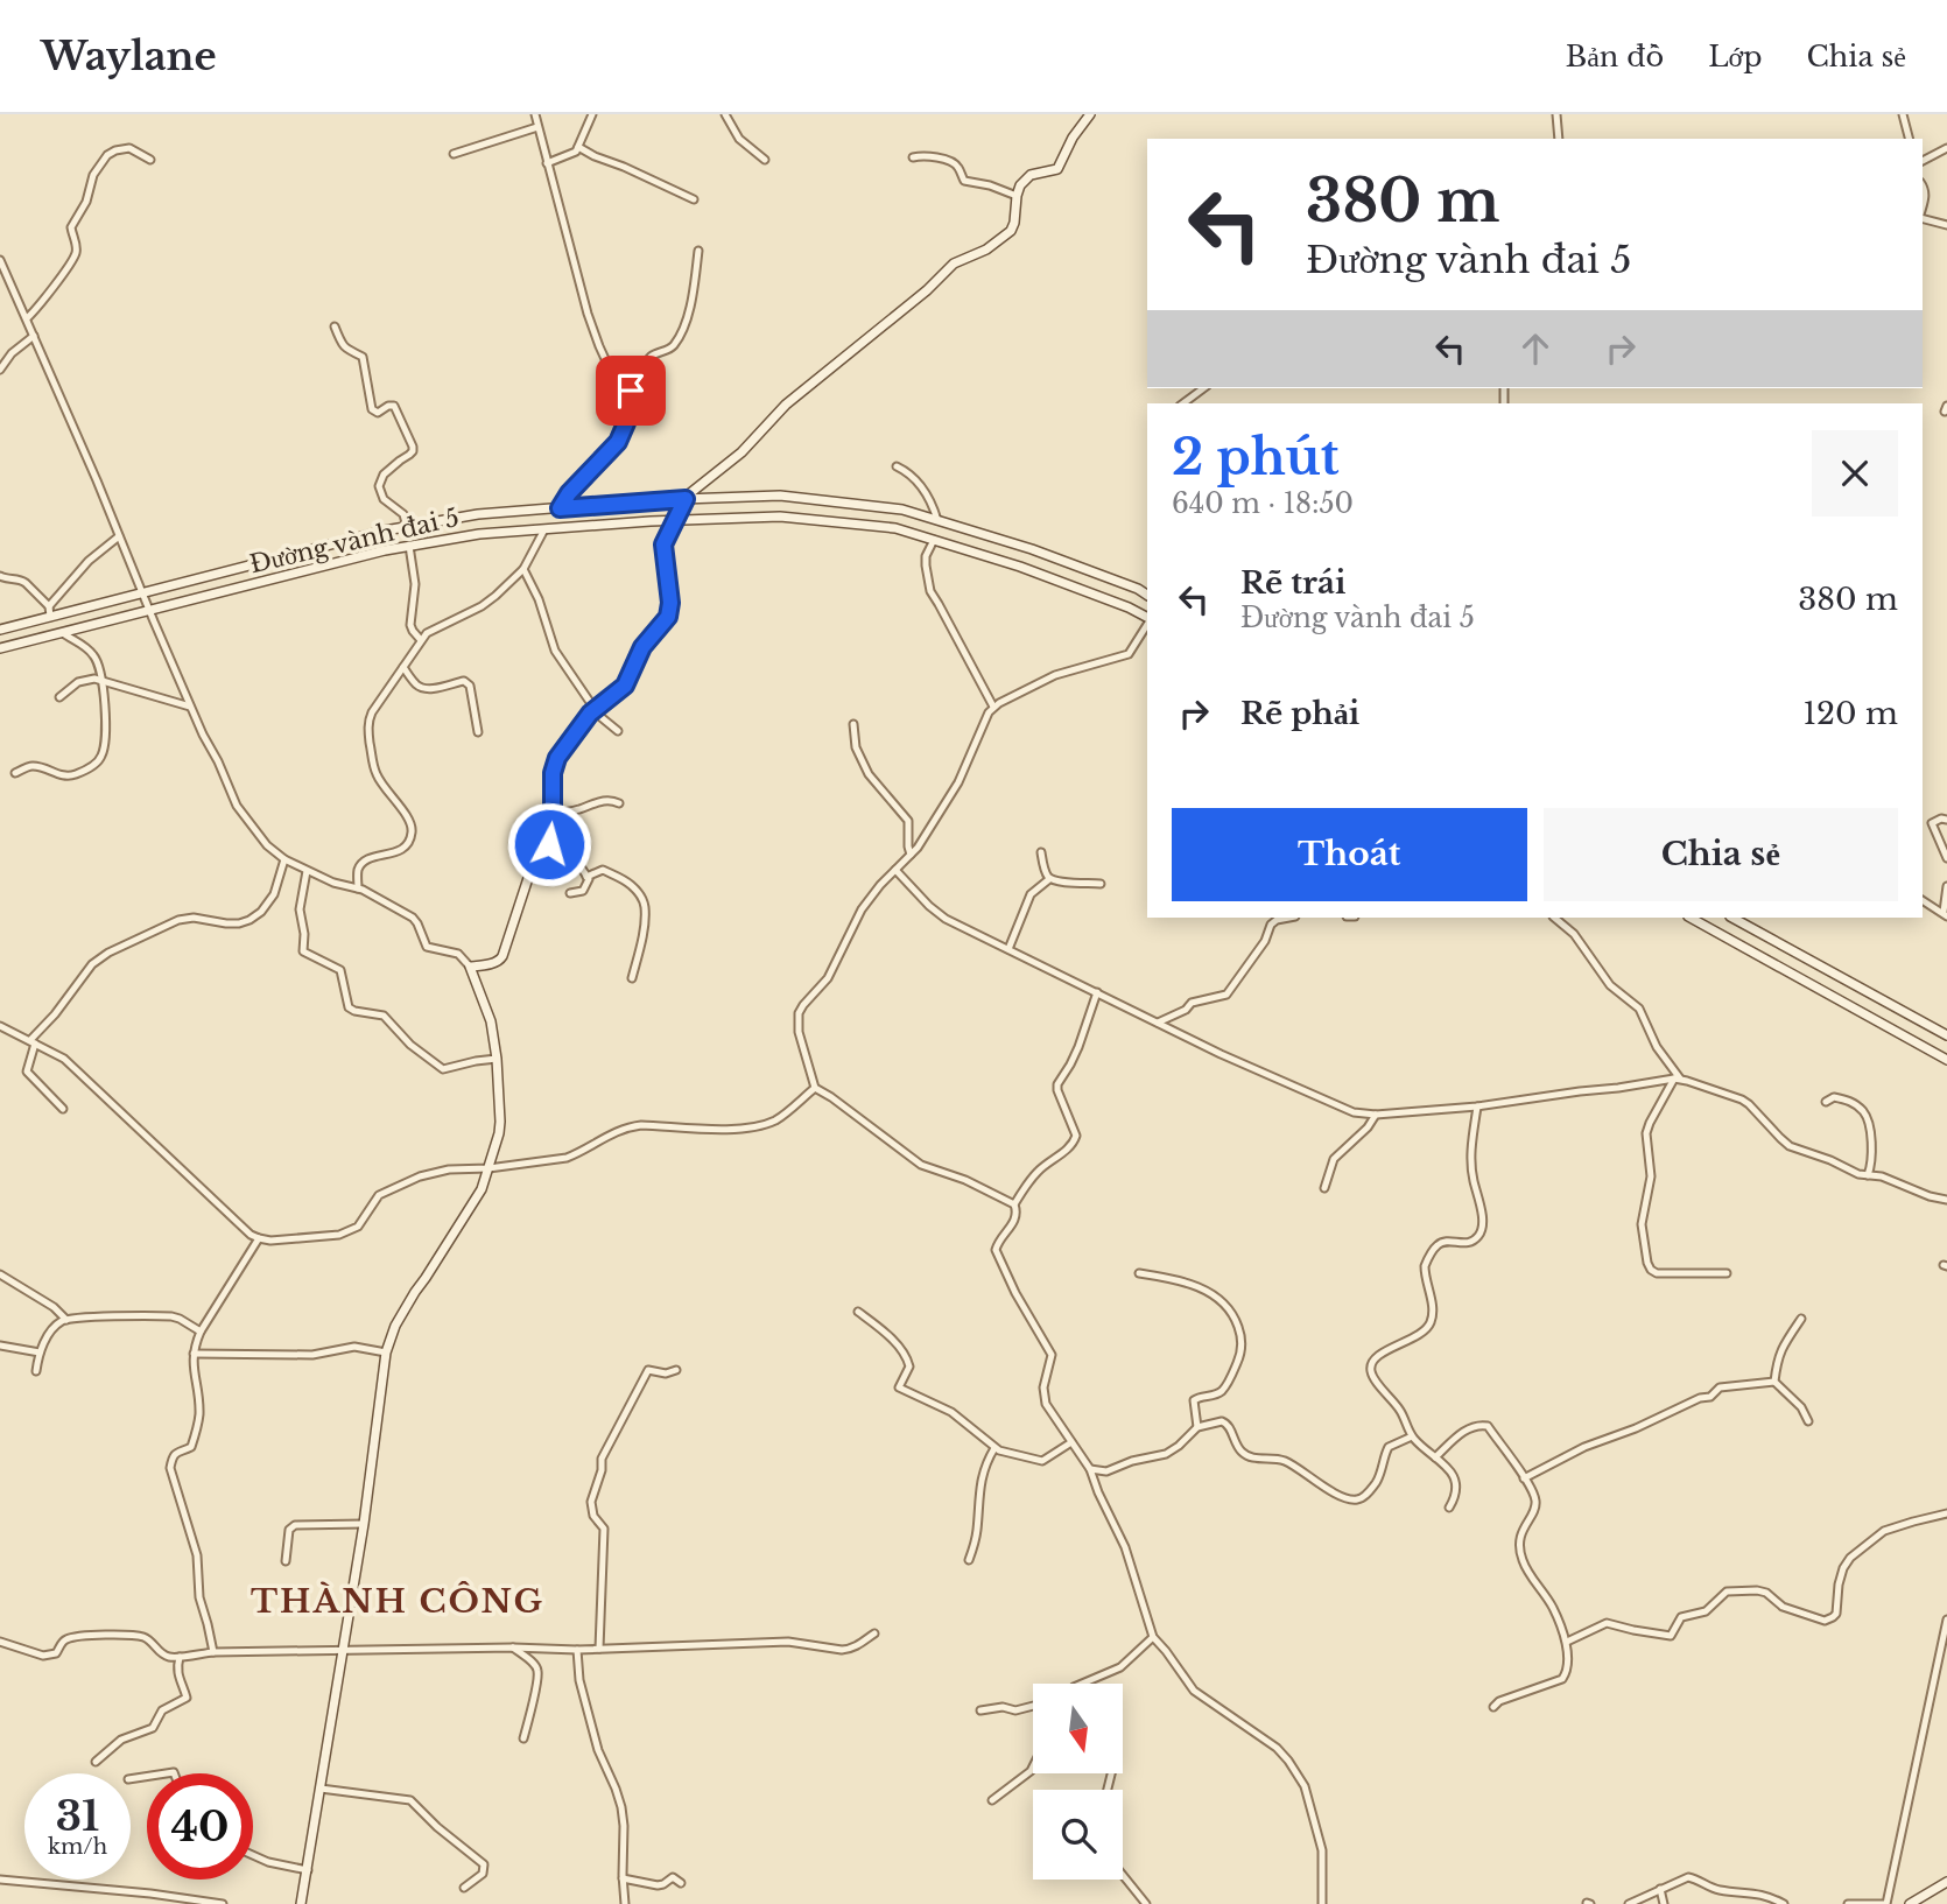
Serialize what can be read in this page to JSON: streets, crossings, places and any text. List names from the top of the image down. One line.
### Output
{"streets":{"main road":["Đường vành đai 5"]},"districts":["THÀNH CÔNG"],"north":"bottom","page":{"header":"Waylane","nav":["Bản đồ","Lớp","Chia sẻ"],"turn":["380 m","Đường vành đai 5"],"heading":["2 phút","640 m · 18:50"],"list":[{"name":"Rẽ trái","note":"Đường vành đai 5","value":"380 m"},{"name":"Rẽ phải","value":"120 m"}],"buttons":["Thoát","Chia sẻ"],"speed":"31 km/h","limit":"40"}}
